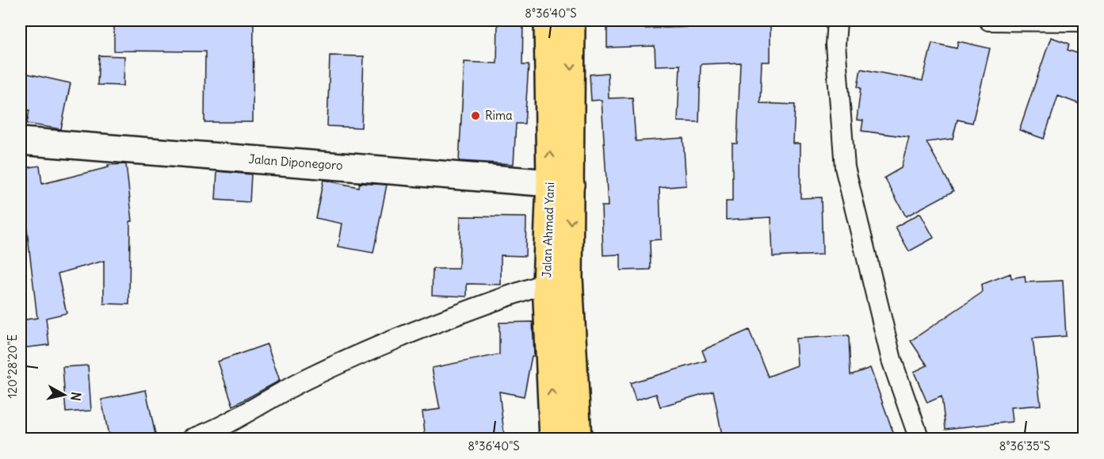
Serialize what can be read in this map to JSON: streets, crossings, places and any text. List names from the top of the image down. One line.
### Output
{"streets":{"highway":["Jalan Ahmad Yani"],"street":["Jalan Diponegoro"]},"crossings":[["Jalan Diponegoro","Jalan Ahmad Yani"]],"places":["Rima"],"north":"right","coordinates":["8°36'40\"S","120°28'20\"E","8°36'35\"S"]}
